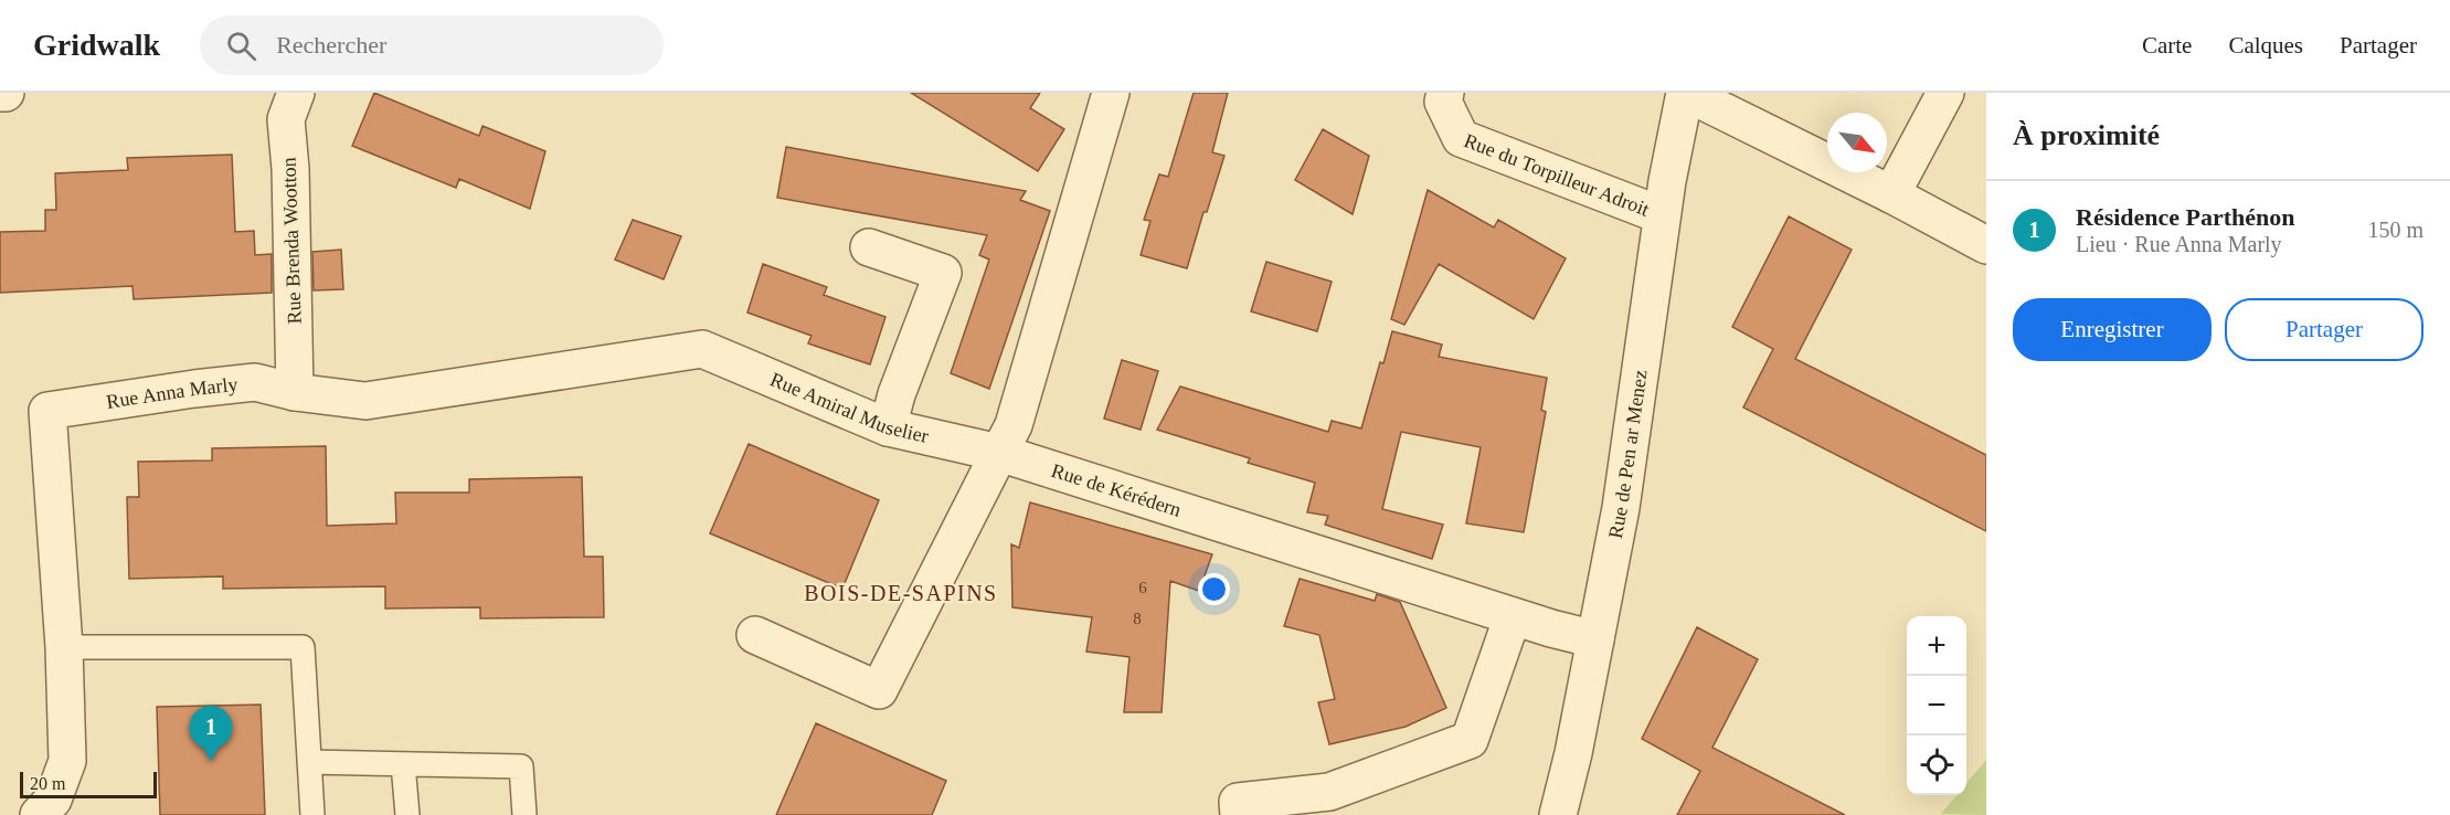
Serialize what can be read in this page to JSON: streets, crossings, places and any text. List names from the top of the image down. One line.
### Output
{"streets":{"street":["Rue du Torpilleur Adroit","Rue Brenda Wootton","Rue Anna Marly","Rue Amiral Muselier","Rue de Pen ar Menez","Rue de Kérédern"]},"crossings":[["Rue du Torpilleur Adroit","Rue de Pen ar Menez"],["Rue Brenda Wootton","Rue Anna Marly"],["Rue Anna Marly","Rue Amiral Muselier"],["Rue Amiral Muselier","Rue de Kérédern"],["Rue de Pen ar Menez","Rue de Kérédern"]],"districts":["BOIS-DE-SAPINS"],"house_numbers":["6","8"],"scale_bar":"20 m","north":"bottom right","page":{"header":"Gridwalk","search":"Rechercher","nav":["Carte","Calques","Partager"],"heading":"À proximité","list":[{"mark":"1","name":"Résidence Parthénon","note":"Lieu · Rue Anna Marly","value":"150 m"}],"buttons":["Enregistrer","Partager"],"map_buttons":["+","−"],"pins":"1","scale":"20 m"}}
